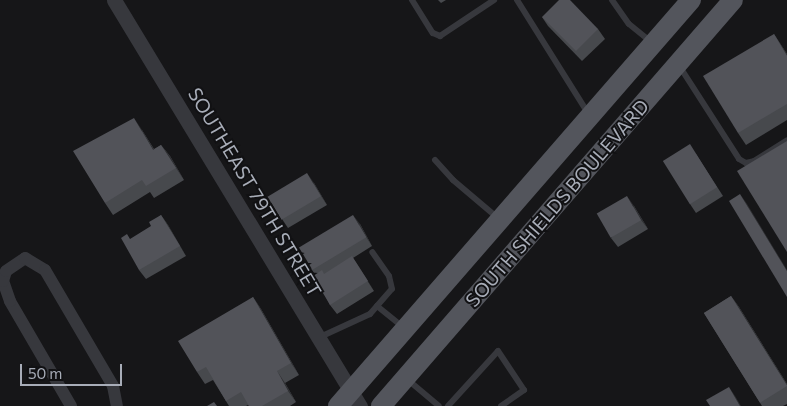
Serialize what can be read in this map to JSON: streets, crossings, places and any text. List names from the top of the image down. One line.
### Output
{"streets":{"main road":["SOUTH SHIELDS BOULEVARD"],"street":["SOUTHEAST 79TH STREET"]},"crossings":[["SOUTHEAST 79TH STREET","SOUTH SHIELDS BOULEVARD"]],"scale_bar":"50 m"}
